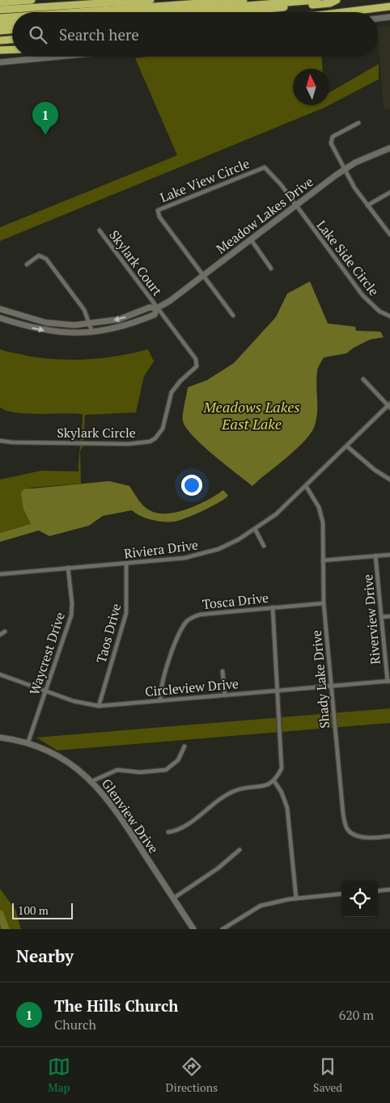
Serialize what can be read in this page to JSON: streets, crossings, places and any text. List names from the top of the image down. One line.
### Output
{"streets":{"street":["Lake View Circle","Meadow Lakes Drive","Lake Side Circle","Skylark Court","Skylark Circle","Riviera Drive","Tosca Drive","Riverview Drive","Taos Drive","Waycrest Drive","Shady Lake Drive","Circleview Drive","Glenview Drive"]},"crossings":[["Lake View Circle","Meadow Lakes Drive"],["Lake View Circle","Lake Side Circle"],["Meadow Lakes Drive","Lake Side Circle"],["Meadow Lakes Drive","Skylark Court"],["Meadow Lakes Drive","Skylark Circle"],["Skylark Court","Skylark Circle"],["Riviera Drive","Taos Drive"],["Riviera Drive","Waycrest Drive"],["Riviera Drive","Shady Lake Drive"],["Tosca Drive","Shady Lake Drive"],["Tosca Drive","Circleview Drive"],["Riverview Drive","Circleview Drive"],["Taos Drive","Circleview Drive"],["Waycrest Drive","Circleview Drive"],["Waycrest Drive","Glenview Drive"],["Shady Lake Drive","Circleview Drive"]],"water":["Meadows Lakes East Lake"],"scale_bar":"100 m","north":"top","page":{"search":"Search here","pins":"1","scale":"100 m","heading":"Nearby","list":[{"mark":"1","name":"The Hills Church","note":"Church","value":"620 m"}],"nav":["Map","Directions","Saved"]}}
